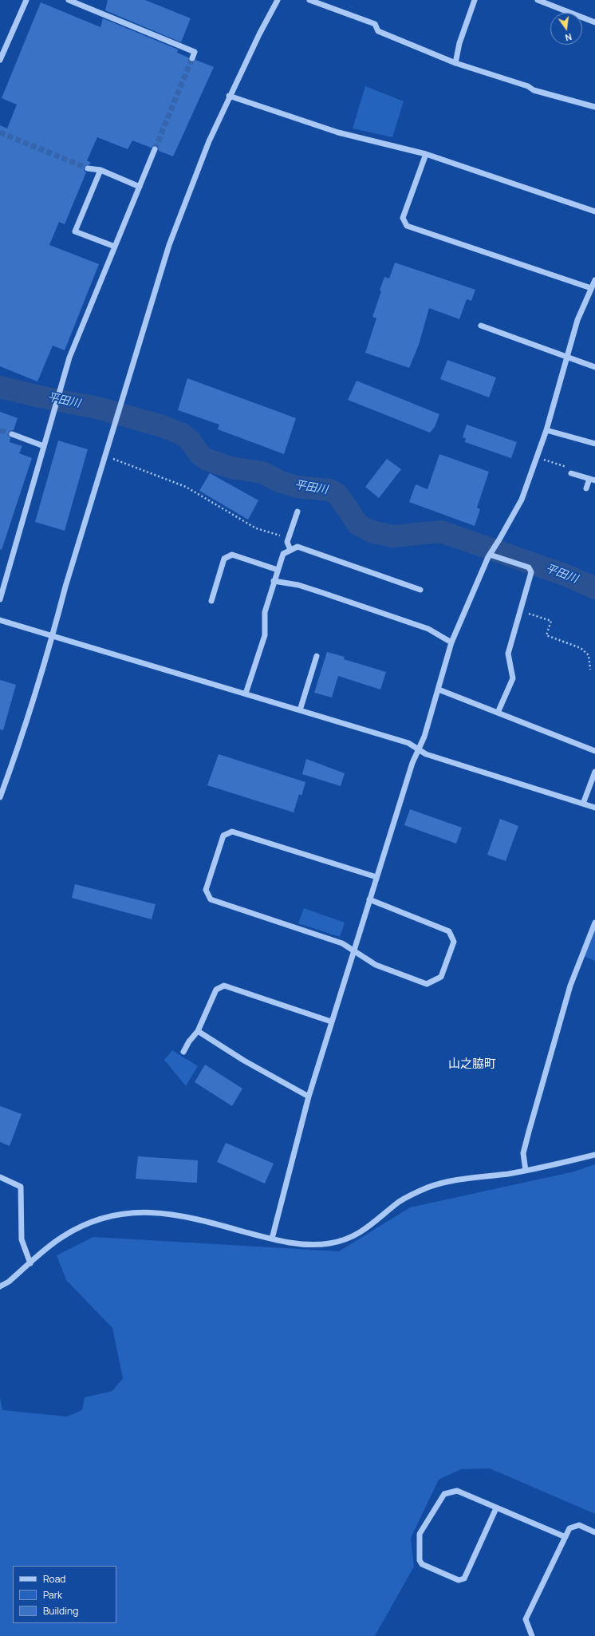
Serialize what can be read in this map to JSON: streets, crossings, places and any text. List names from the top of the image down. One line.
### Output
{"districts":["山之脇町"],"water":["平田川"],"legend":["Road","Park","Building"],"north":"bottom"}
